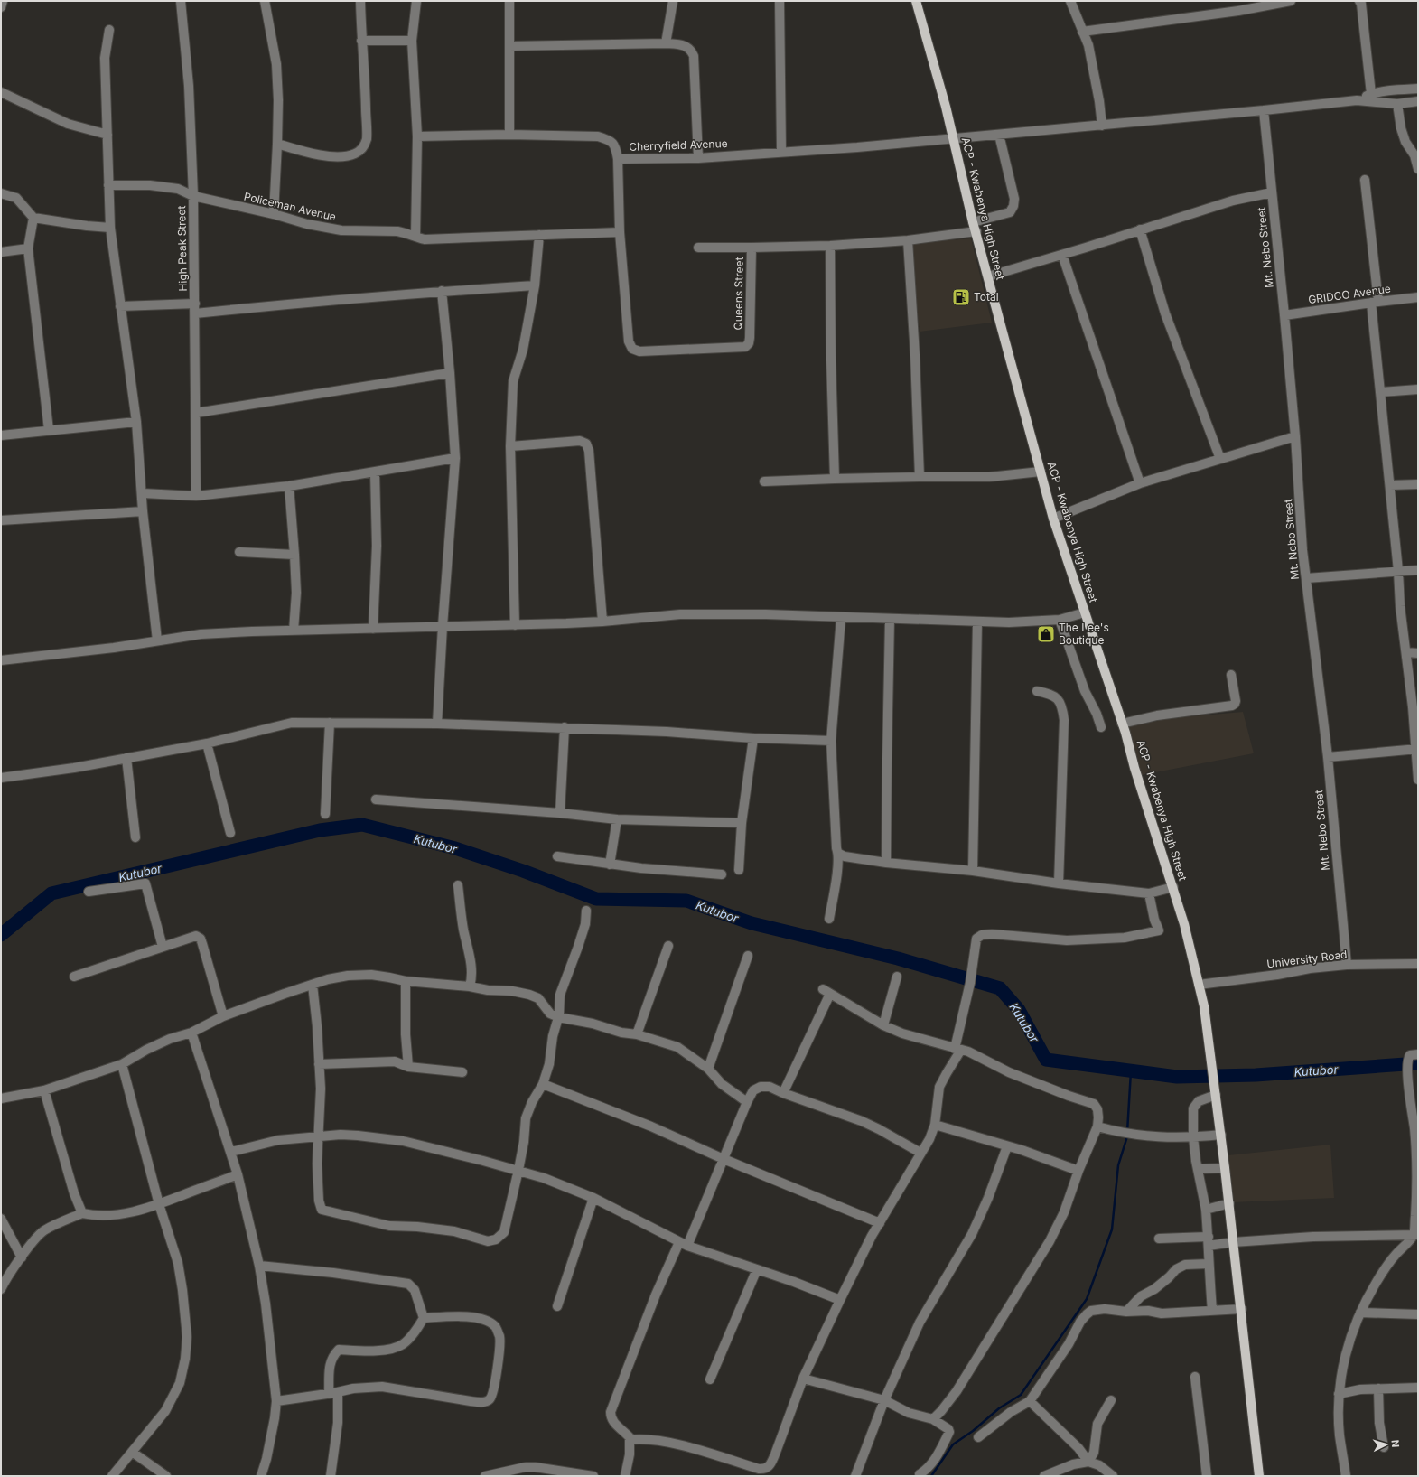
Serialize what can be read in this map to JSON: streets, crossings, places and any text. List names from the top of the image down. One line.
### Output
{"streets":{"main road":["ACP - Kwabenya High Street"],"street":["Cherryfield Avenue","Policeman Avenue","Mt. Nebo Street","High Peak Street","Queens Street","GRIDCO Avenue","University Road"]},"crossings":[["Cherryfield Avenue","ACP - Kwabenya High Street"],["Cherryfield Avenue","Mt. Nebo Street"],["Cherryfield Avenue","Queens Street"],["Policeman Avenue","High Peak Street"],["Policeman Avenue","Queens Street"],["ACP - Kwabenya High Street","Queens Street"],["ACP - Kwabenya High Street","University Road"],["Mt. Nebo Street","GRIDCO Avenue"],["Mt. Nebo Street","University Road"]],"water":["Kutubor"],"places":{"fuel station":["Total"],"shop":["The Lee's Boutique"]},"north":"right"}
